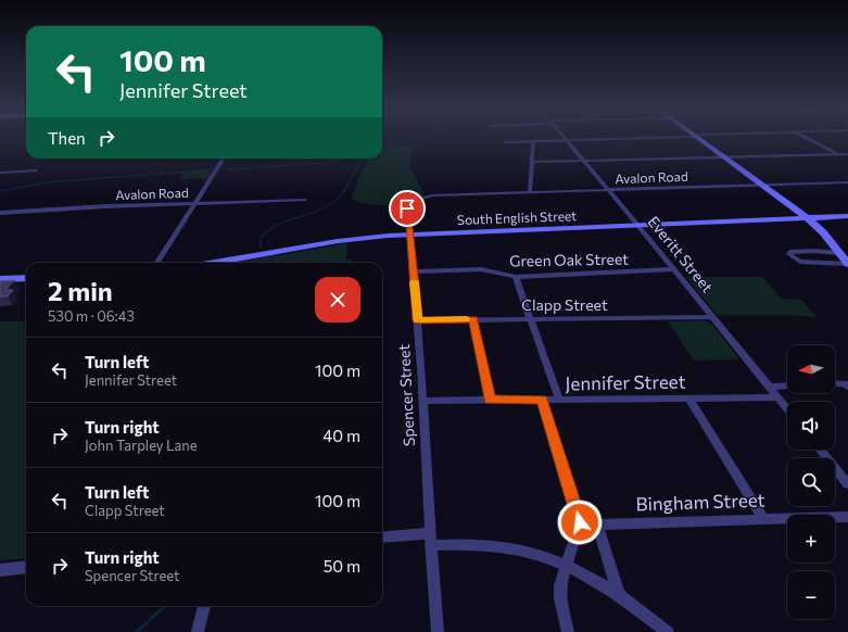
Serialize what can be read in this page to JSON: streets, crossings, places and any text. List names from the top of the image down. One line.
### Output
{"streets":{"street":["Avalon Road","South English Street","Everitt Street","Green Oak Street","Clapp Street","Jennifer Street","Spencer Street","Bingham Street"]},"crossings":[["Avalon Road","Everitt Street"],["Avalon Road","Spencer Street"],["South English Street","Everitt Street"],["South English Street","Spencer Street"],["Everitt Street","Green Oak Street"],["Everitt Street","Clapp Street"],["Everitt Street","Jennifer Street"],["Green Oak Street","Spencer Street"],["Clapp Street","Spencer Street"],["Jennifer Street","Spencer Street"]],"north":"left","page":{"turn":["100 m","Jennifer Street"],"then":"Then","heading":["2 min","530 m · 06:43"],"list":[{"name":"Turn left","note":"Jennifer Street","value":"100 m"},{"name":"Turn right","note":"John Tarpley Lane","value":"40 m"},{"name":"Turn left","note":"Clapp Street","value":"100 m"},{"name":"Turn right","note":"Spencer Street","value":"50 m"}],"map_buttons":["+","−"]}}
